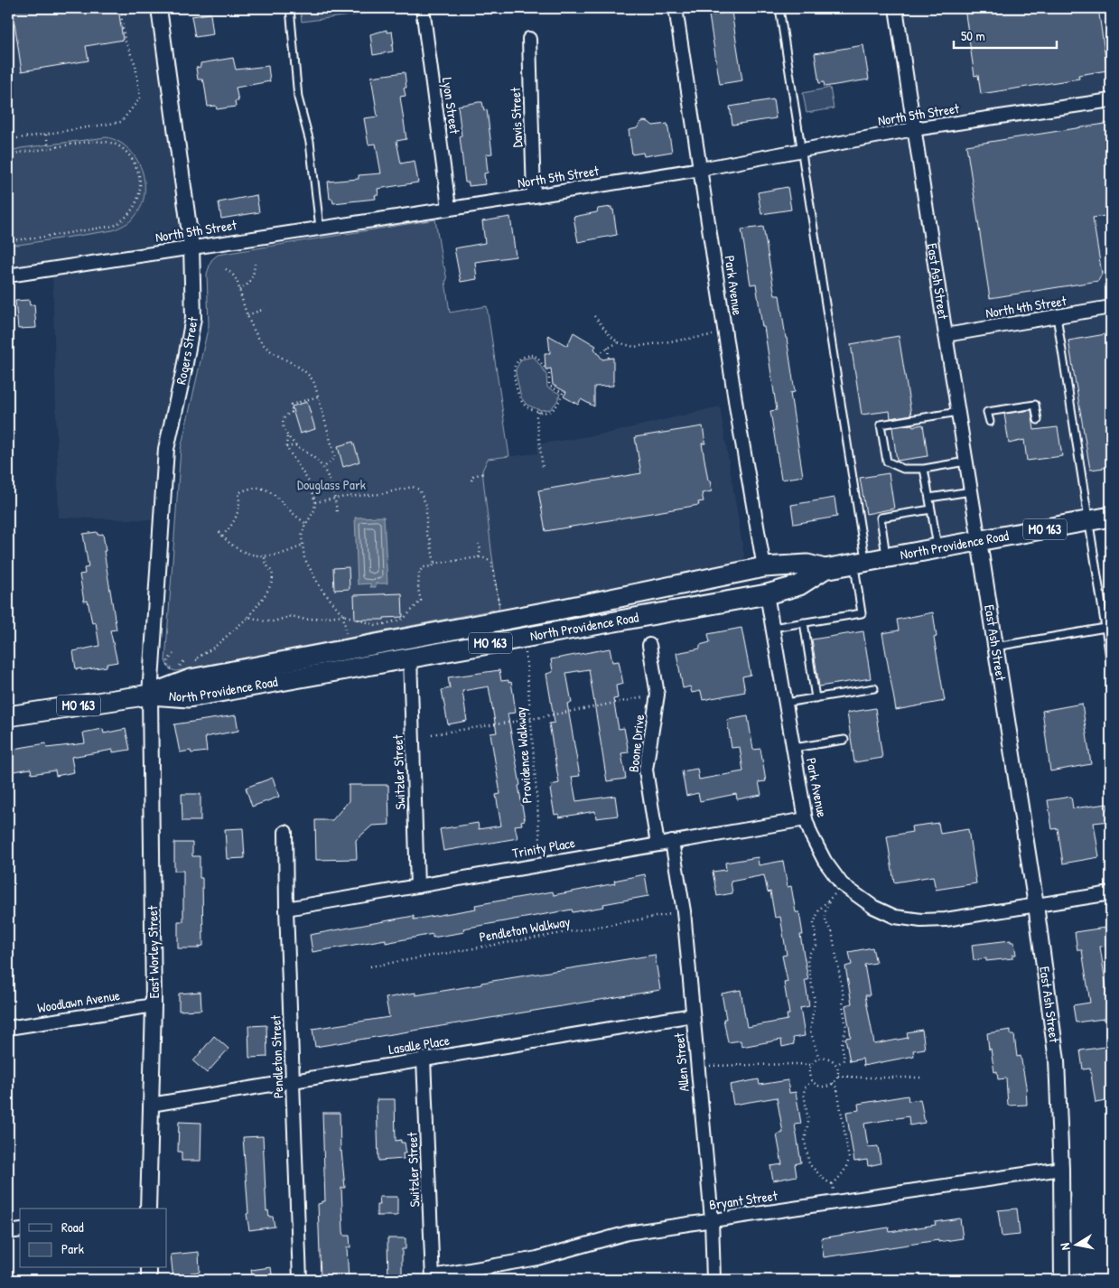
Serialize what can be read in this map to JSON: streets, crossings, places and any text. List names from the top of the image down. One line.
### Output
{"streets":{"main road":["MO 163","North Providence Road"],"street":["Lyon Street","North 5th Street","Davis Street","East Ash Street","Park Avenue","North 4th Street","Rogers Street","Boone Drive","Switzler Street","Trinity Place","East Worley Street","Woodlawn Avenue","Lasalle Place","Pendleton Street","Allen Street","Bryant Street"],"path":["Providence Walkway","Pendleton Walkway"]},"crossings":[["Lyon Street","North 5th Street"],["North 5th Street","Davis Street"],["North 5th Street","East Ash Street"],["North 5th Street","Park Avenue"],["North 5th Street","Rogers Street"],["East Ash Street","Park Avenue"],["East Ash Street","North 4th Street"],["East Ash Street","North Providence Road"],["East Ash Street","Bryant Street"],["Park Avenue","North Providence Road"],["Park Avenue","Trinity Place"],["Rogers Street","North Providence Road"],["Rogers Street","East Worley Street"],["North Providence Road","Switzler Street"],["North Providence Road","East Worley Street"],["Boone Drive","Trinity Place"],["Providence Walkway","Trinity Place"],["Switzler Street","Trinity Place"],["Switzler Street","Lasalle Place"],["Switzler Street","Bryant Street"],["Trinity Place","Pendleton Street"],["Trinity Place","Allen Street"],["Pendleton Walkway","Allen Street"],["East Worley Street","Woodlawn Avenue"],["East Worley Street","Lasalle Place"],["Lasalle Place","Pendleton Street"],["Lasalle Place","Allen Street"],["Allen Street","Bryant Street"]],"parks":["Douglass Park"],"legend":["Road","Park"],"scale_bar":"50 m","north":"left"}
